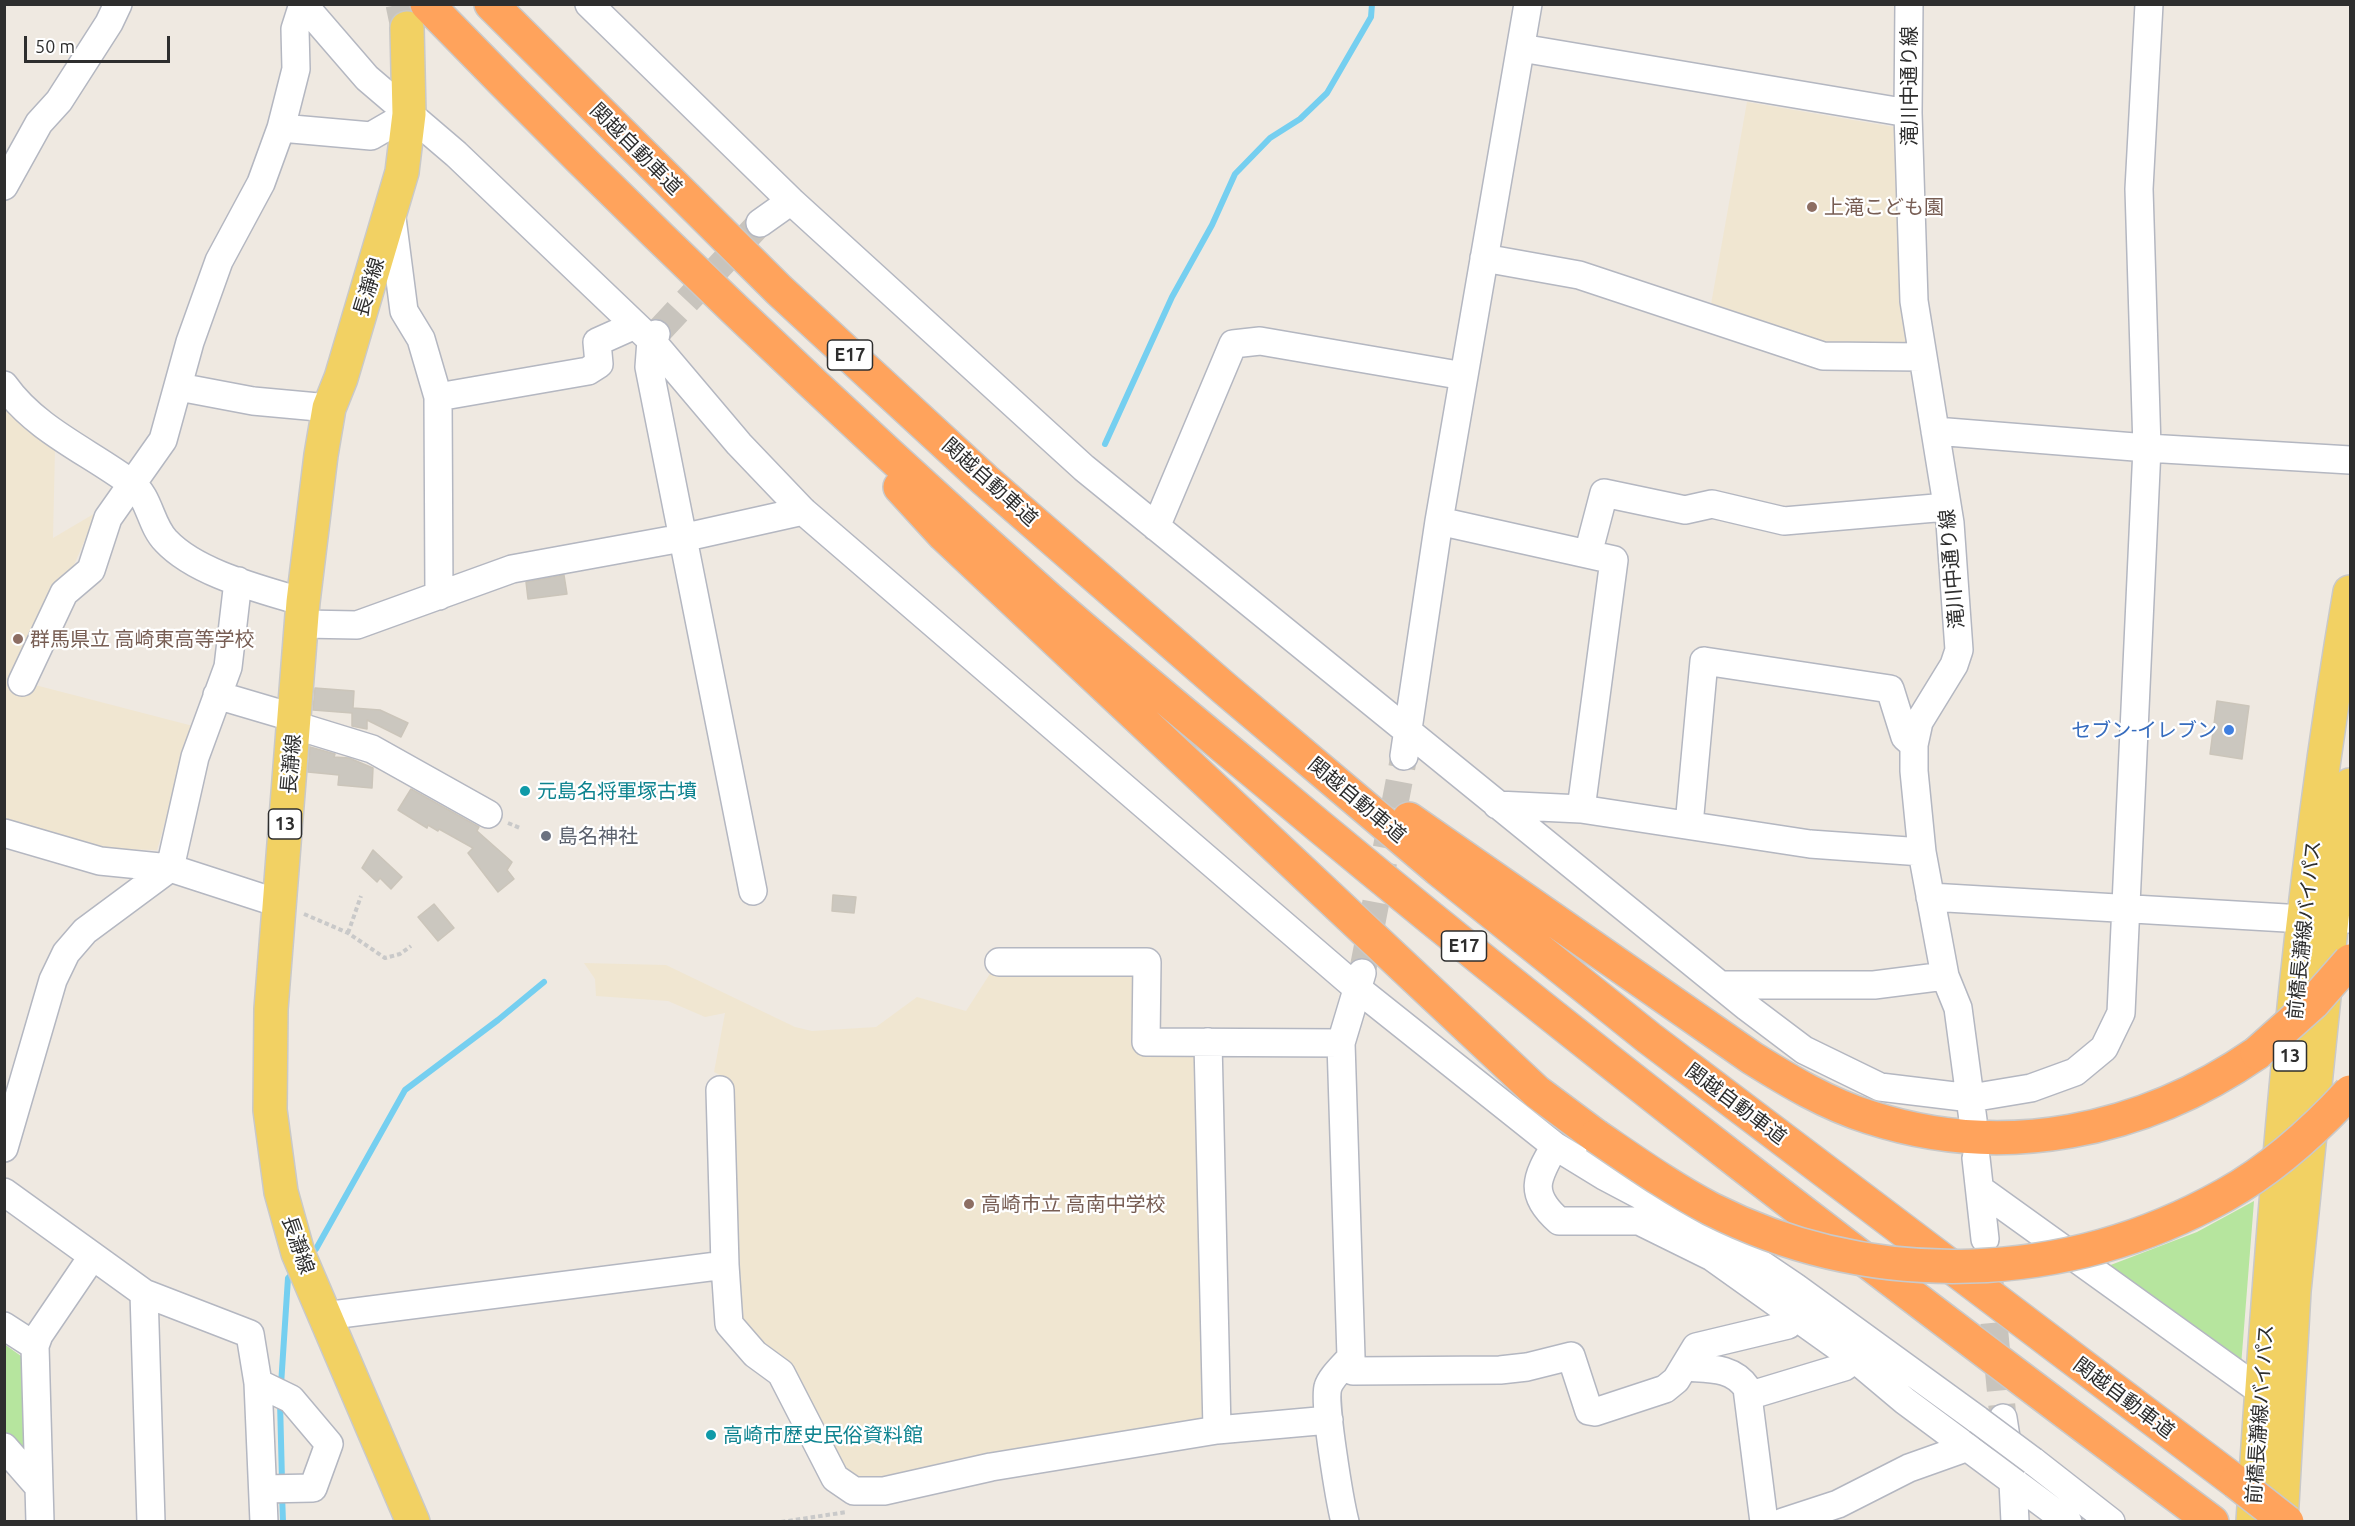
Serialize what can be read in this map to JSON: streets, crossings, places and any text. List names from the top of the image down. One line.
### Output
{"streets":{"highway":["関越自動車道","E17"],"main road":["長瀞線","13","前橋長瀞線バイパス"],"street":["滝川中通り線"]},"crossings":[["長瀞線","E17"]],"places":["上滝こども園","群馬県立 高崎東高等学校","セブン-イレブン","元島名将軍塚古墳","島名神社","高崎市立 高南中学校","高崎市歴史民俗資料館"],"scale_bar":"50 m"}
